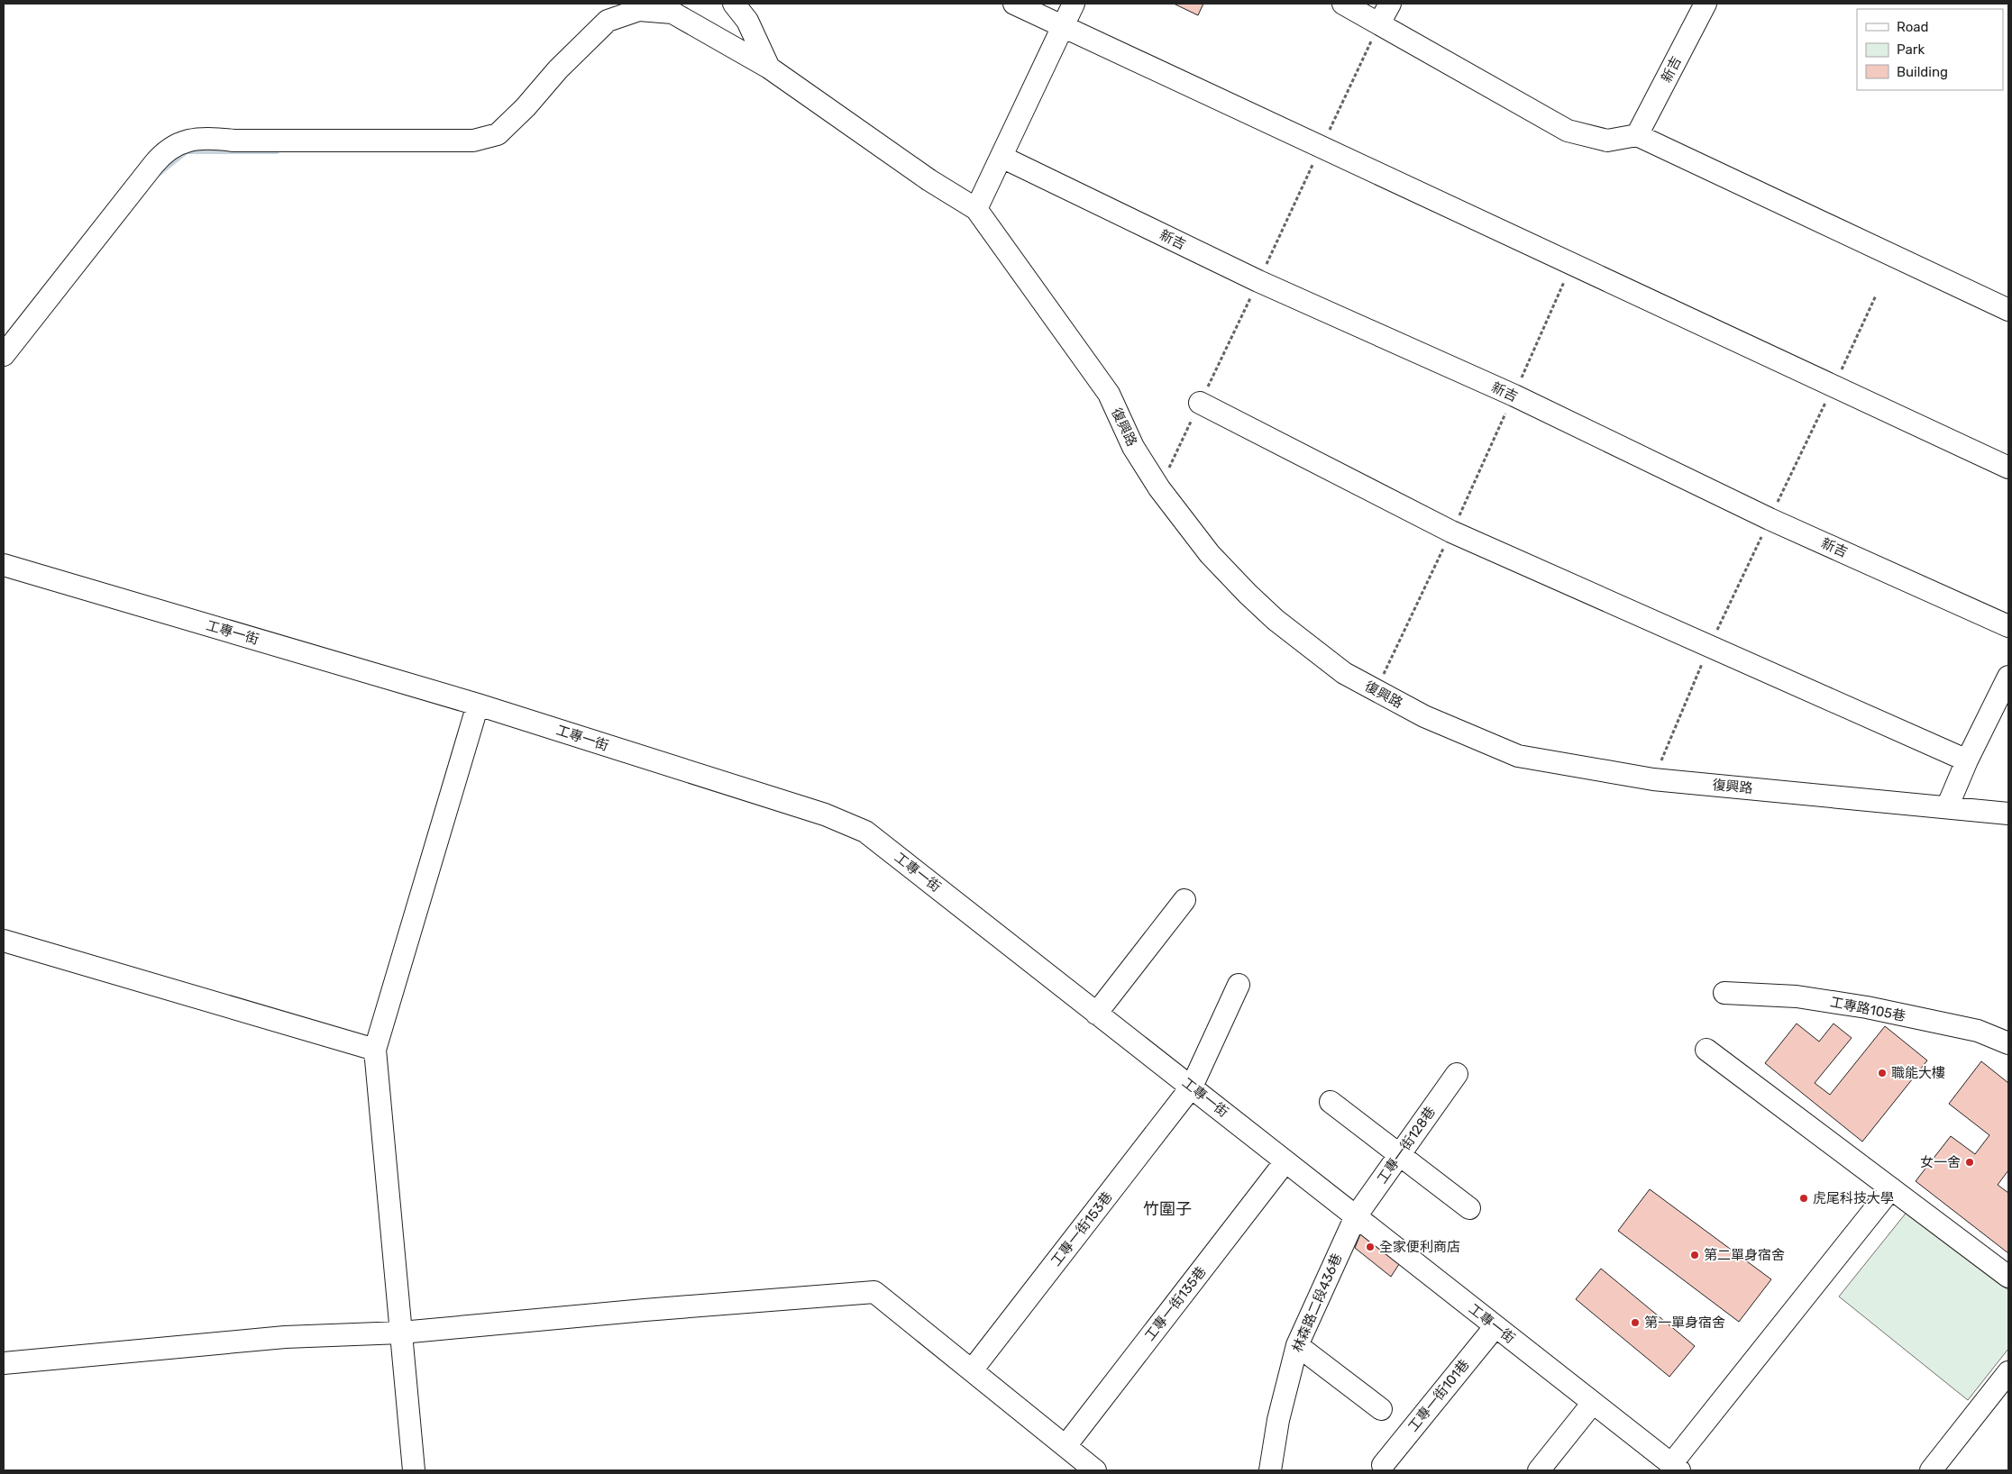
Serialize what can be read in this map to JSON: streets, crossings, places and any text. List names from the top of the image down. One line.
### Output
{"streets":{"street":["新吉","復興路","工專一街","工專路105巷","工專一街128巷","工專一街153巷","林森路二段436巷","工專一街135巷","工專一街101巷"]},"crossings":[["工專一街","工專一街128巷"],["工專一街","工專一街153巷"],["工專一街","林森路二段436巷"],["工專一街","工專一街135巷"],["工專一街","工專一街101巷"],["工專一街128巷","林森路二段436巷"]],"districts":["竹圍子"],"places":["職能大樓","女一舍","虎尾科技大學","全家便利商店","第二單身宿舍","第一單身宿舍"],"legend":["Road","Park","Building"]}
